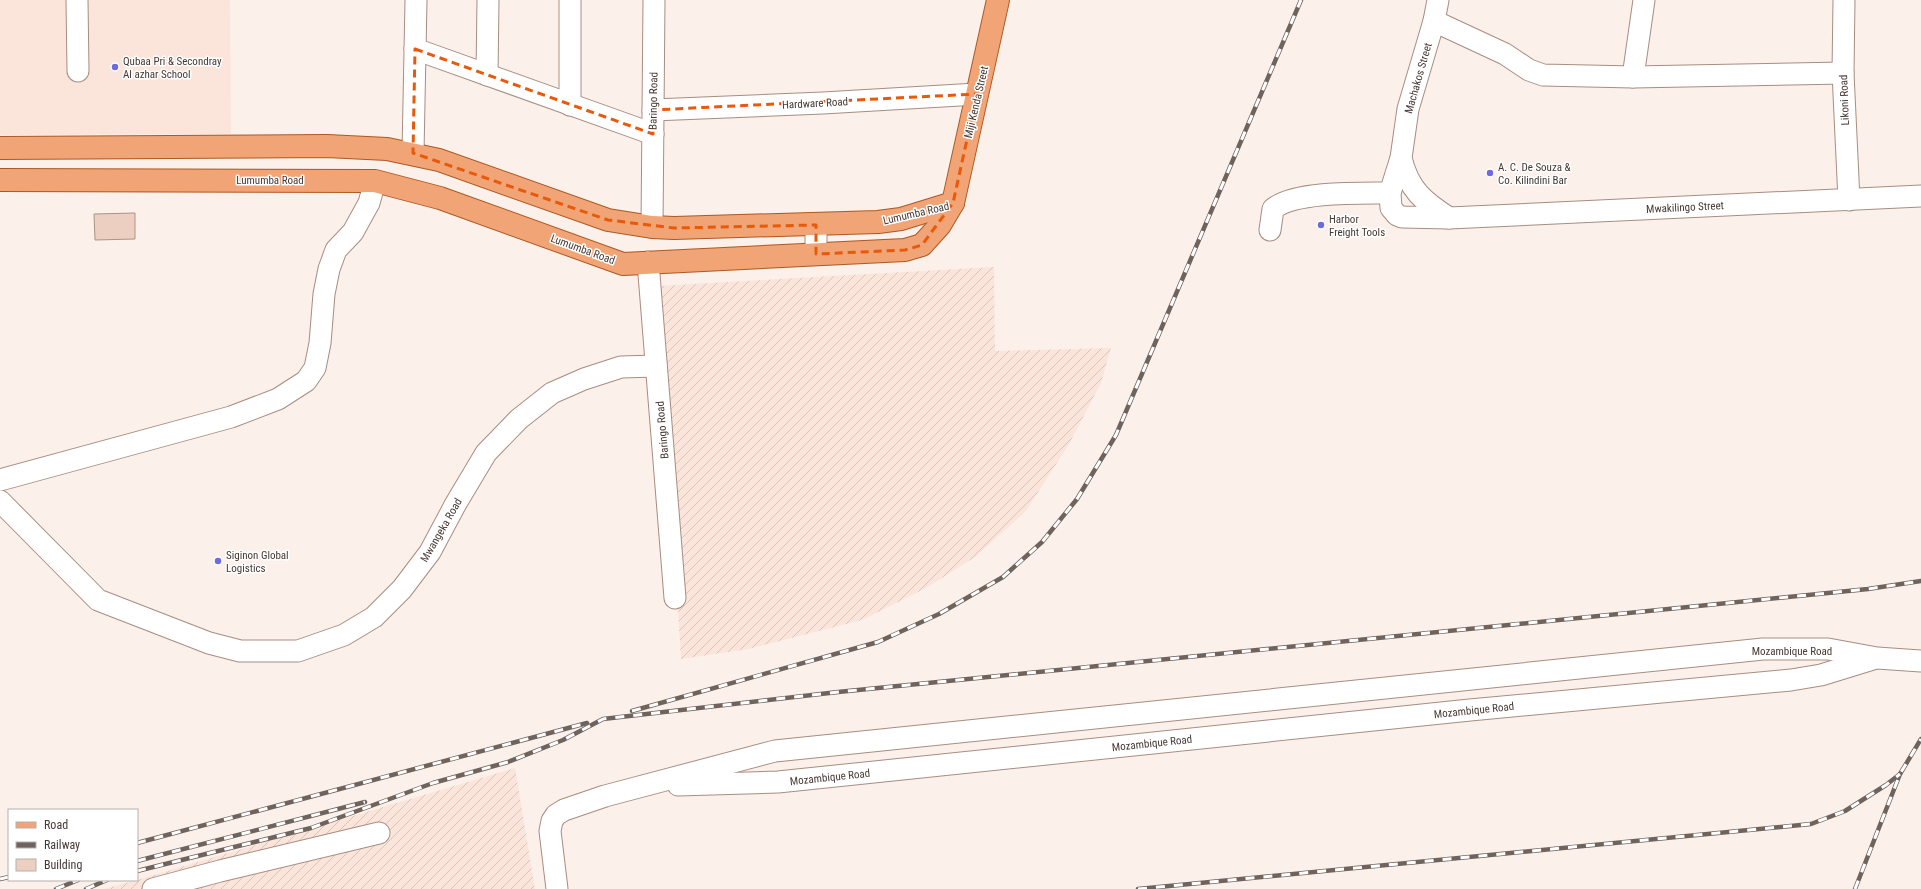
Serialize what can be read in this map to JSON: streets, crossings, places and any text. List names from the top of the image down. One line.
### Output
{"streets":{"main road":["Miji Kenda Street","Lumumba Road"],"street":["Machakos Street","Likoni Road","Baringo Road","Hardware Road","Mwakilingo Street","Mwangeka Road","Mozambique Road"]},"crossings":[["Machakos Street","Mwakilingo Street"],["Likoni Road","Mwakilingo Street"],["Baringo Road","Hardware Road"],["Baringo Road","Lumumba Road"],["Baringo Road","Mwangeka Road"],["Miji Kenda Street","Hardware Road"],["Miji Kenda Street","Lumumba Road"]],"places":["Qubaa Pri & Secondray Al azhar School","A. C. De Souza & Co. Kilindini Bar","Harbor Freight Tools","Siginon Global Logistics"],"legend":["Road","Railway","Building"]}
